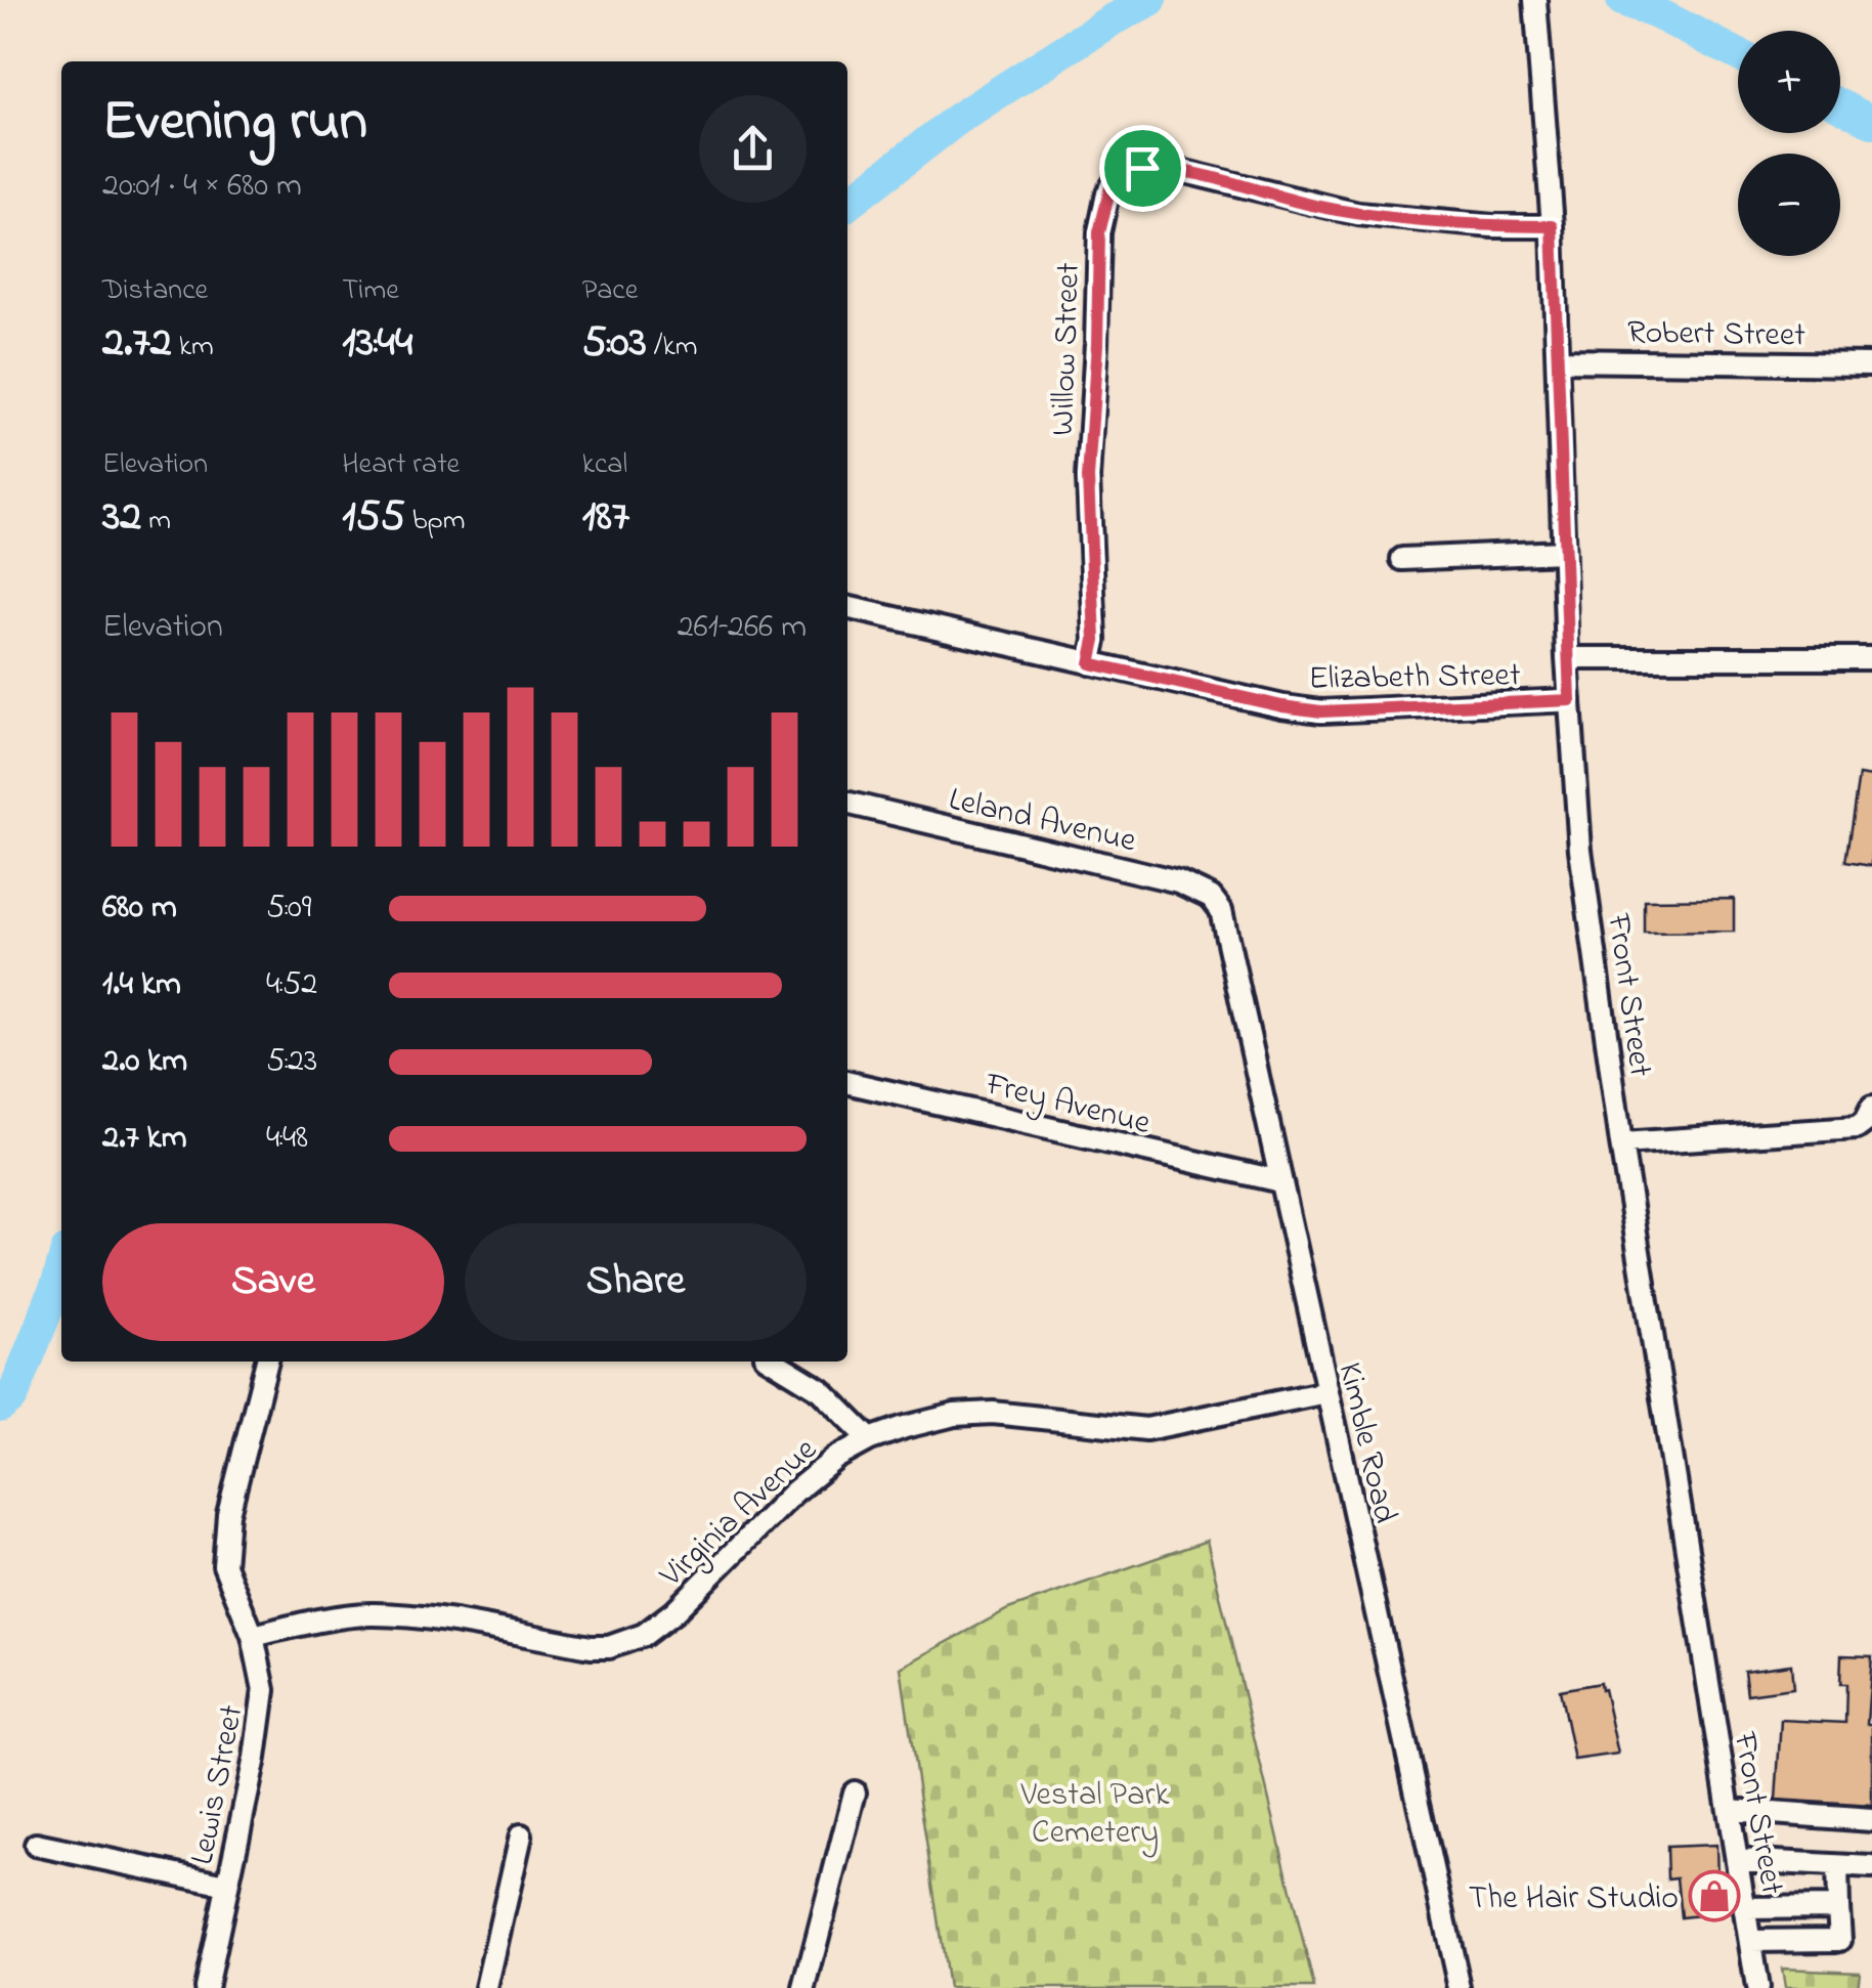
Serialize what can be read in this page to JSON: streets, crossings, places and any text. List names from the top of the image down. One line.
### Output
{"streets":{"street":["Robert Street","Willow Street","Elizabeth Street","Leland Avenue","Front Street","Frey Avenue","Kimble Road","Virginia Avenue","Lewis Street"]},"crossings":[["Robert Street","Front Street"],["Willow Street","Elizabeth Street"],["Willow Street","Front Street"],["Elizabeth Street","Front Street"],["Leland Avenue","Kimble Road"],["Frey Avenue","Kimble Road"],["Kimble Road","Virginia Avenue"],["Virginia Avenue","Lewis Street"]],"parks":["Vestal Park Cemetery"],"places":{"shop":["The Hair Studio"]},"page":{"map_buttons":["+","−"],"heading":["Evening run","20:01 · 4 × 680 m"],"stats":[["Distance","2.72 km"],["Time","13:44"],["Pace","5:03 /km"],["Elevation","32 m"],["Heart rate","155 bpm"],["kcal","187"]],"chart":["Elevation","261–266 m"],"list":[{"name":"680 m","note":"5:09"},{"name":"1.4 km","note":"4:52"},{"name":"2.0 km","note":"5:23"},{"name":"2.7 km","note":"4:48"}],"buttons":["Save","Share"]}}
